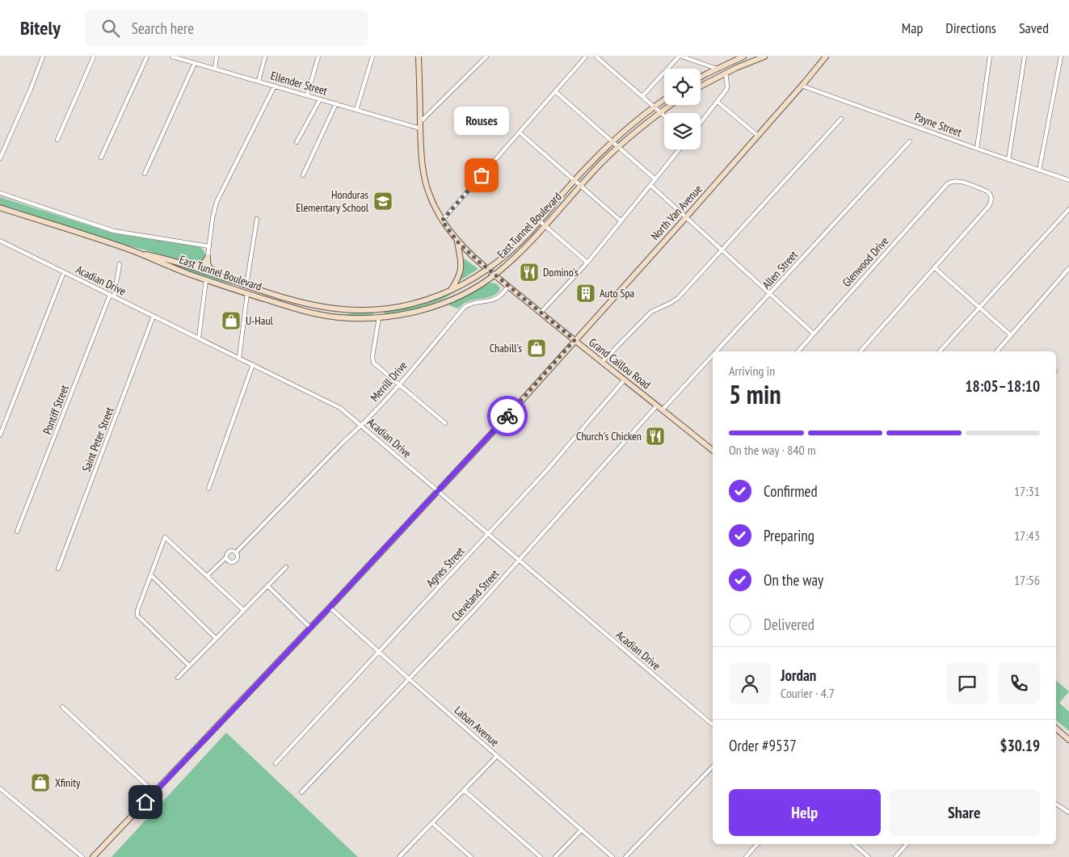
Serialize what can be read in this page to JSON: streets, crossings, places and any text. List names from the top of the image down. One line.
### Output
{"streets":{"main road":["North Van Avenue","East Tunnel Boulevard","Grand Caillou Road"],"street":["Ellender Street","Payne Street","Glenwood Drive","Allen Street","Acadian Drive","Merrill Drive","Pontiff Street","Saint Peter Street","Agnes Street","Cleveland Street","Laban Avenue"]},"crossings":[["Ellender Street","Grand Caillou Road"],["Payne Street","North Van Avenue"],["North Van Avenue","Acadian Drive"],["North Van Avenue","Grand Caillou Road"],["North Van Avenue","Laban Avenue"],["East Tunnel Boulevard","Grand Caillou Road"],["Allen Street","Grand Caillou Road"],["Acadian Drive","Merrill Drive"],["Acadian Drive","Pontiff Street"],["Acadian Drive","Saint Peter Street"],["Acadian Drive","Agnes Street"],["Acadian Drive","Cleveland Street"],["Grand Caillou Road","Merrill Drive"],["Grand Caillou Road","Agnes Street"],["Grand Caillou Road","Cleveland Street"],["Agnes Street","Laban Avenue"],["Cleveland Street","Laban Avenue"]],"places":{"other":["Rouses"],"school or university":["Honduras Elementary School"],"restaurant":["Domino's","Church's Chicken"],"building":["Auto Spa"],"shop":["U-Haul","Chabill's","Xfinity"]},"page":{"header":"Bitely","search":"Search here","nav":["Map","Directions","Saved"],"bubble":"Rouses","heading":["5 min","Arriving in","18:05–18:10"],"panel":["Jordan","Courier · 4.7","Order #9537","$30.19"],"bar":"On the way · 840 m","list":[["Confirmed","17:31"],["Preparing","17:43"],["On the way","17:56"],"Delivered"],"buttons":["Help","Share"]}}
